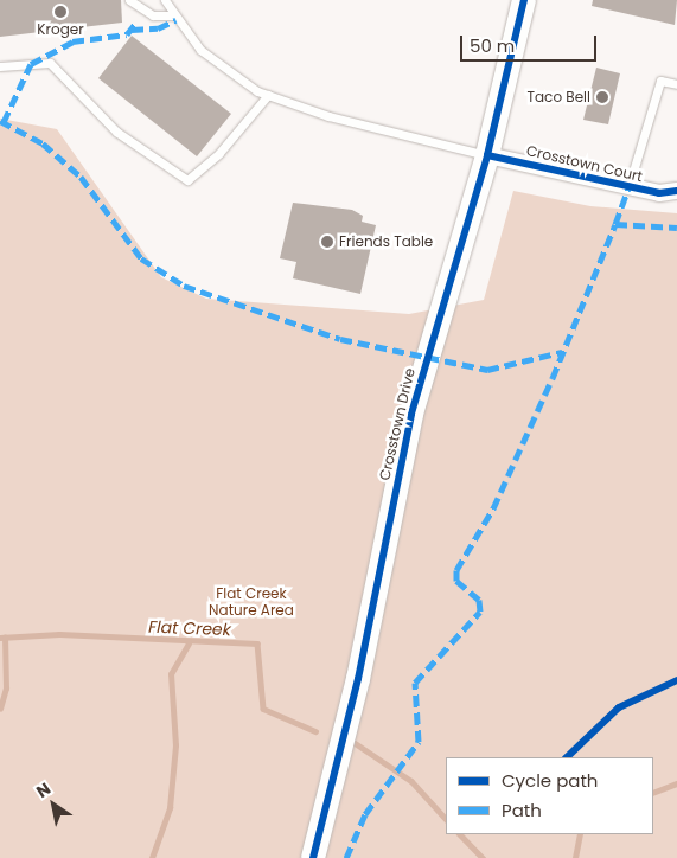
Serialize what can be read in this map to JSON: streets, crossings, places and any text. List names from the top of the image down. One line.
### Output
{"streets":{"street":["Crosstown Court","Crosstown Drive"]},"crossings":[["Crosstown Court","Crosstown Drive"]],"water":["Flat Creek"],"parks":["Flat Creek Nature Area"],"places":["Kroger","Taco Bell","Friends Table"],"legend":["Cycle path","Path"],"scale_bar":"50 m","north":"top left"}
